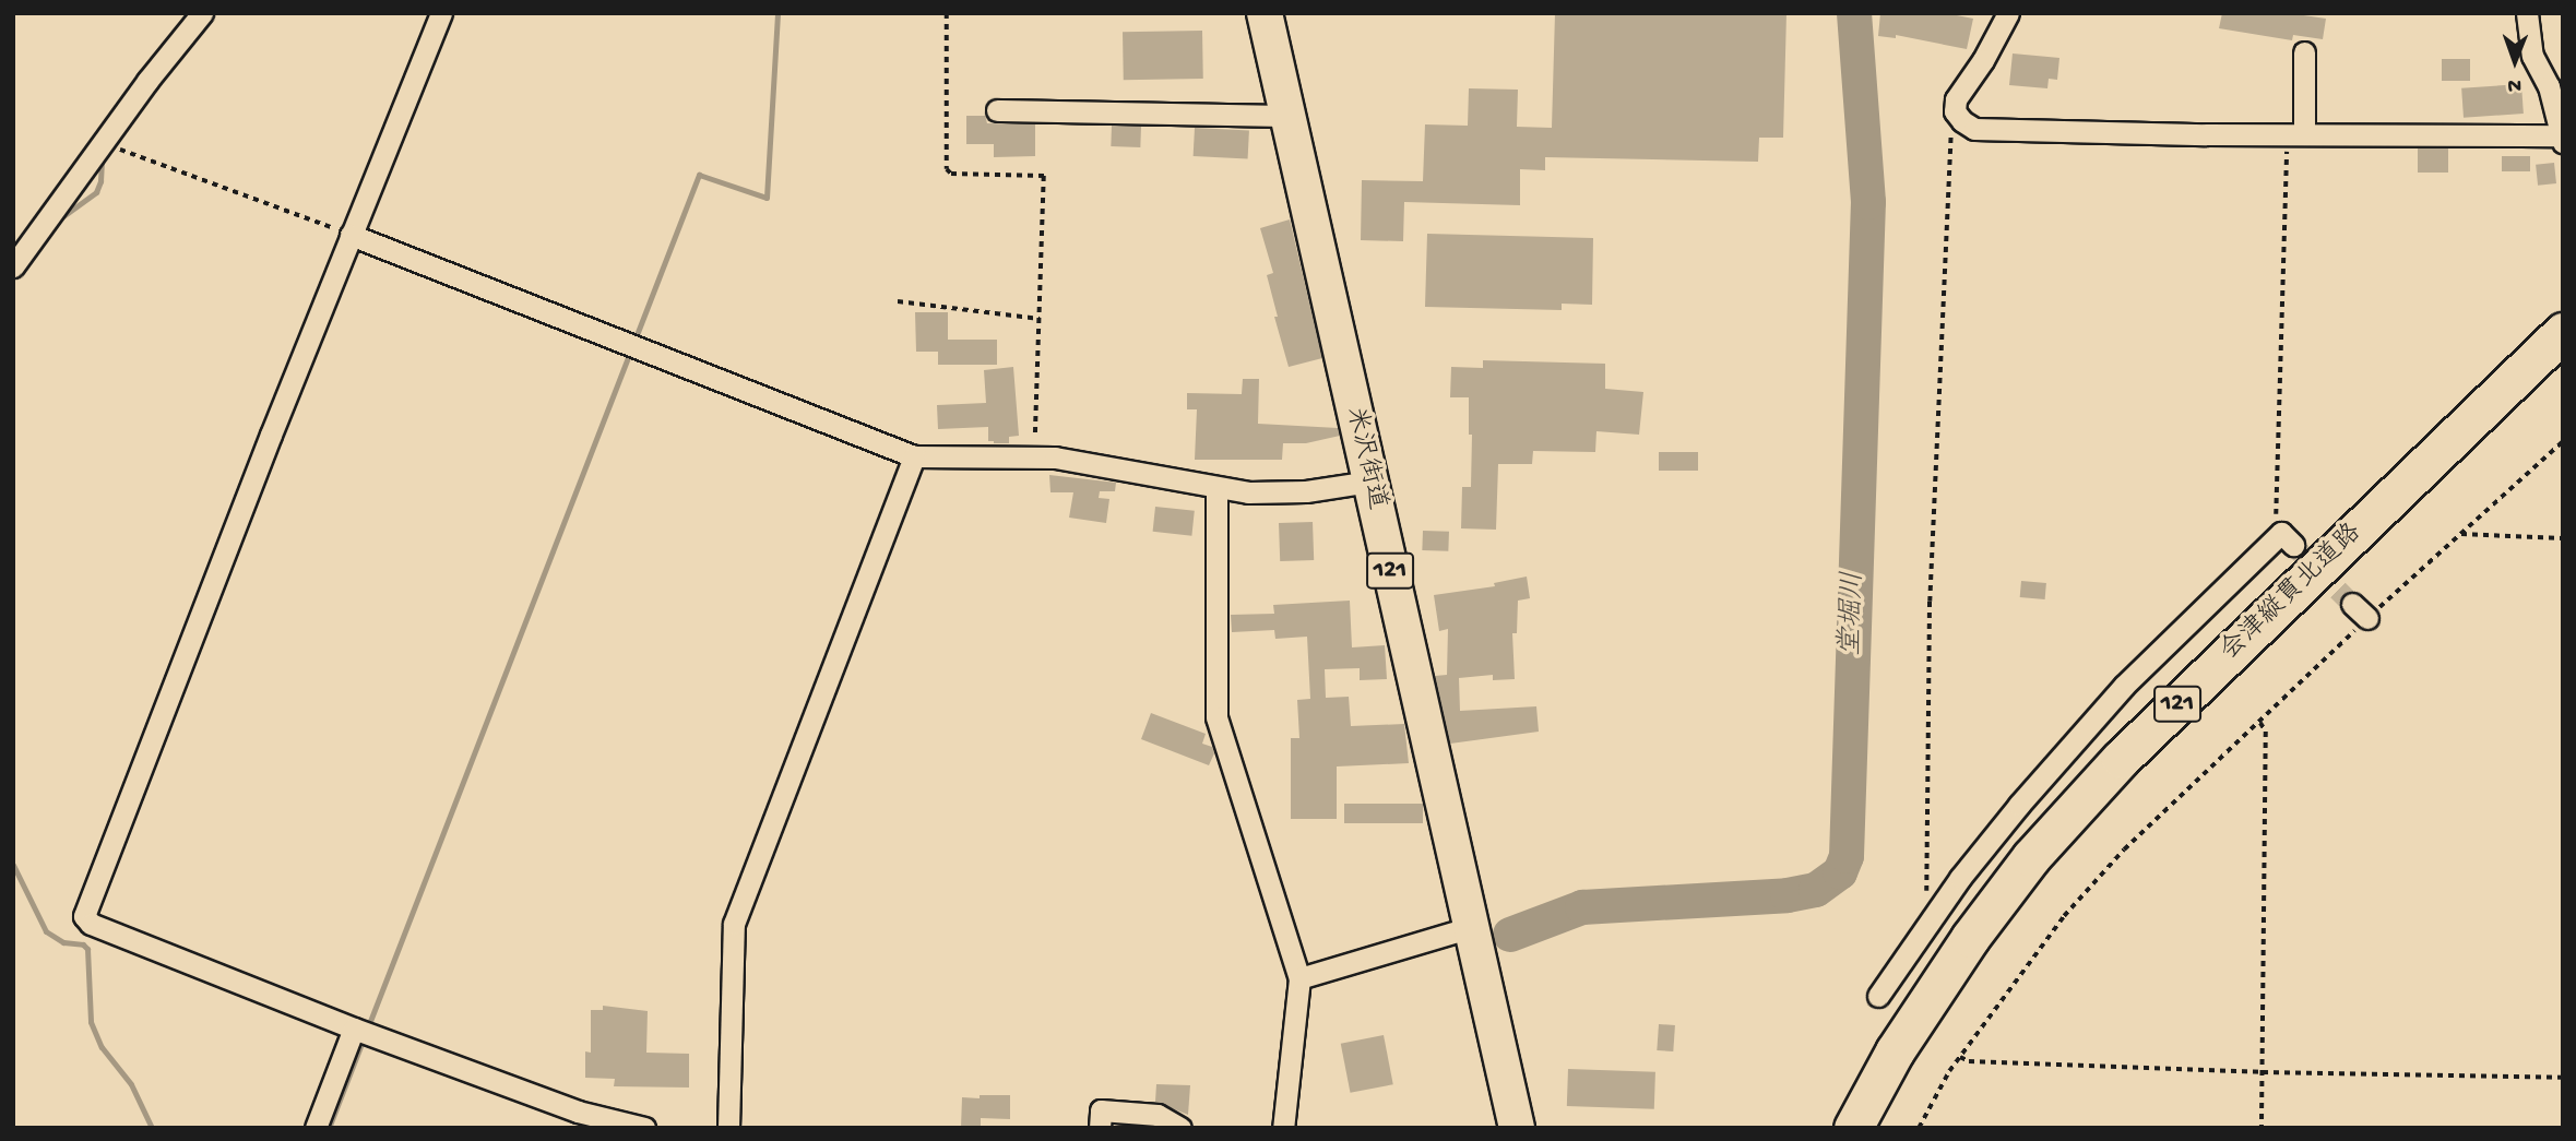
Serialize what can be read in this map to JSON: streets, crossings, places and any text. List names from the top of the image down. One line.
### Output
{"streets":{"highway":["米沢街道","121","会津縦貫北道路"]},"water":["堂堀川"],"north":"bottom"}
